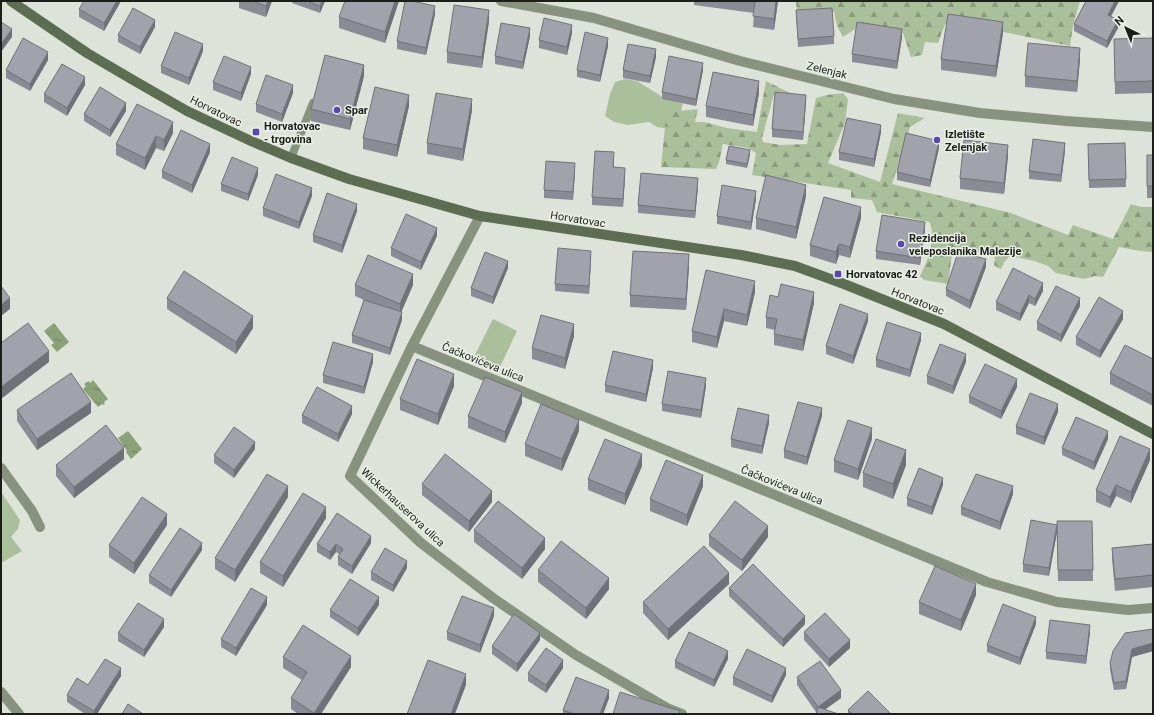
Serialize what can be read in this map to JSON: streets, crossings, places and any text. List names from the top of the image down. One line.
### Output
{"streets":{"street":["Zelenjak","Horvatovac","Čačkovićeva ulica","Wickerhauserova ulica"]},"crossings":[["Horvatovac","Wickerhauserova ulica"],["Čačkovićeva ulica","Wickerhauserova ulica"]],"places":{"other":["Spar","Izletište Zelenjak","Rezidencija veleposlanika Malezije"],"transit":["Horvatovac - trgovina","Horvatovac 42"]},"north":"top left"}
